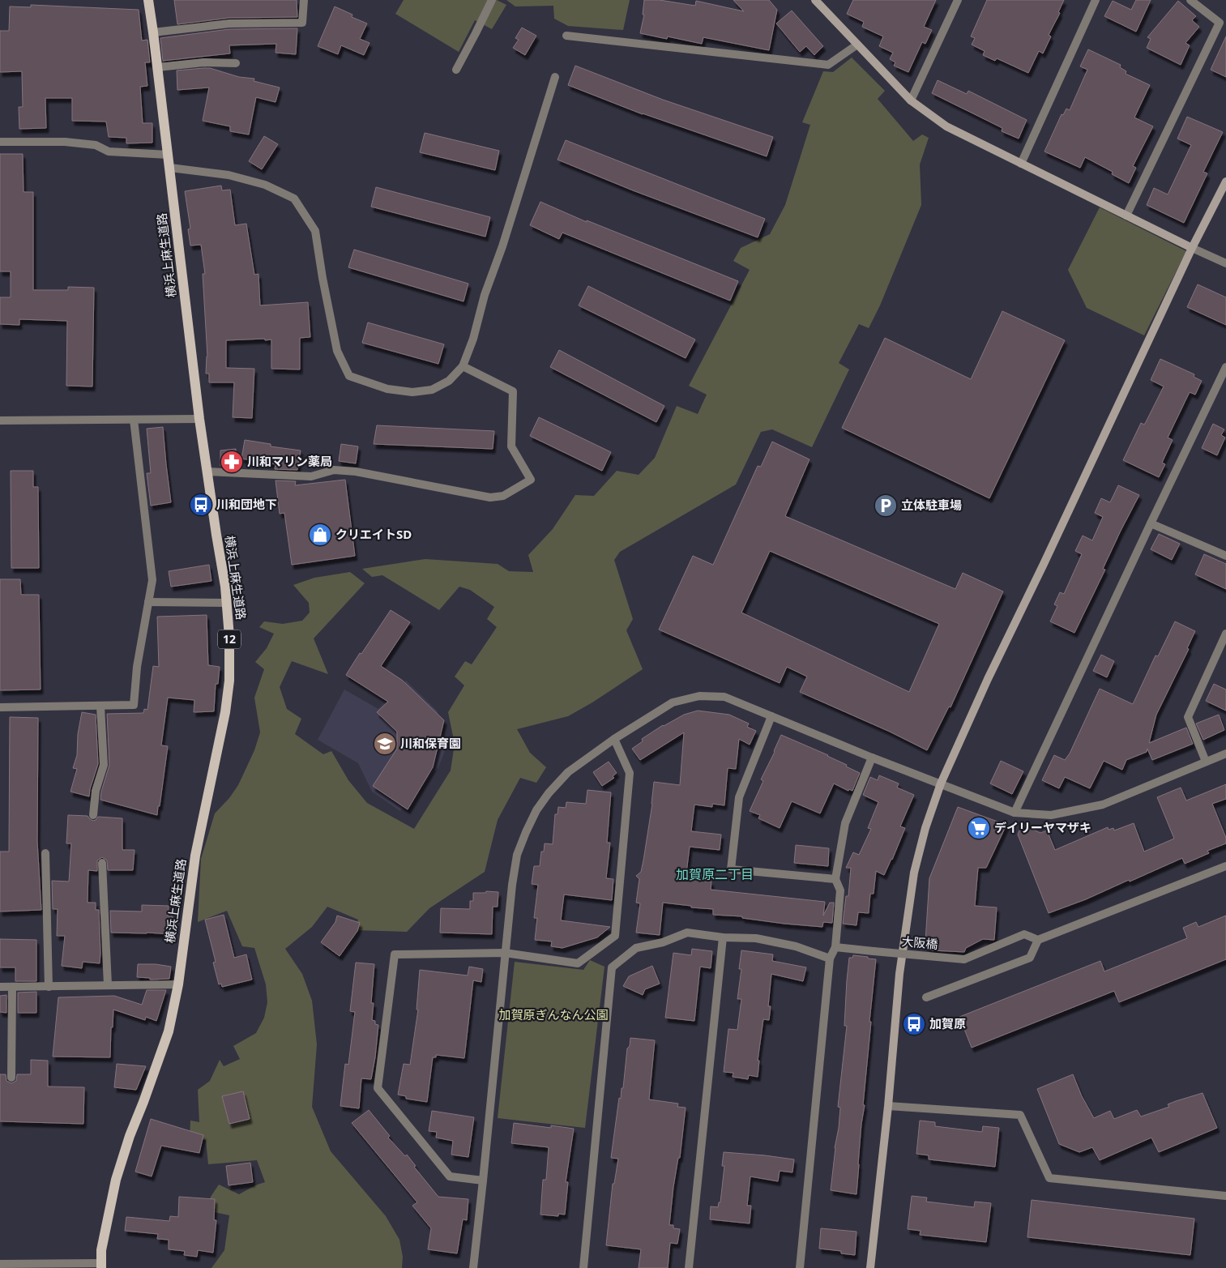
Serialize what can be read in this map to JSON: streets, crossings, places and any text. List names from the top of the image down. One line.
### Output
{"streets":{"main road":["横浜上麻生道路","12"],"street":["大阪橋"]},"districts":["加賀原二丁目"],"parks":["加賀原ぎんなん公園"],"places":{"pharmacy":["川和マリン薬局"],"bus stop":["川和団地下","加賀原"],"parking":["立体駐車場"],"shop":["クリエイトSD"],"school or university":["川和保育園"],"supermarket":["デイリーヤマザキ"]}}
